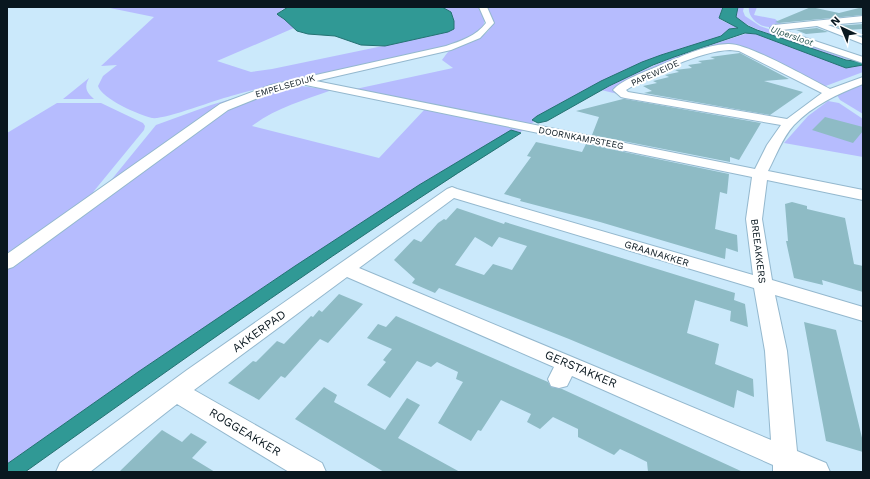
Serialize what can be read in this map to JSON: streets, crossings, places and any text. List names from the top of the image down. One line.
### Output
{"streets":{"street":["PAPEWEIDE","EMPELSEDIJK","DOORNKAMPSTEEG","BREEAKKERS","GRAANAKKER","AKKERPAD","GERSTAKKER","ROGGEAKKER"]},"crossings":[["PAPEWEIDE","BREEAKKERS"],["EMPELSEDIJK","DOORNKAMPSTEEG"],["DOORNKAMPSTEEG","BREEAKKERS"],["BREEAKKERS","GRAANAKKER"],["BREEAKKERS","GERSTAKKER"],["GRAANAKKER","AKKERPAD"],["AKKERPAD","GERSTAKKER"],["AKKERPAD","ROGGEAKKER"]],"water":["Ulpersloot"],"north":"top left"}
